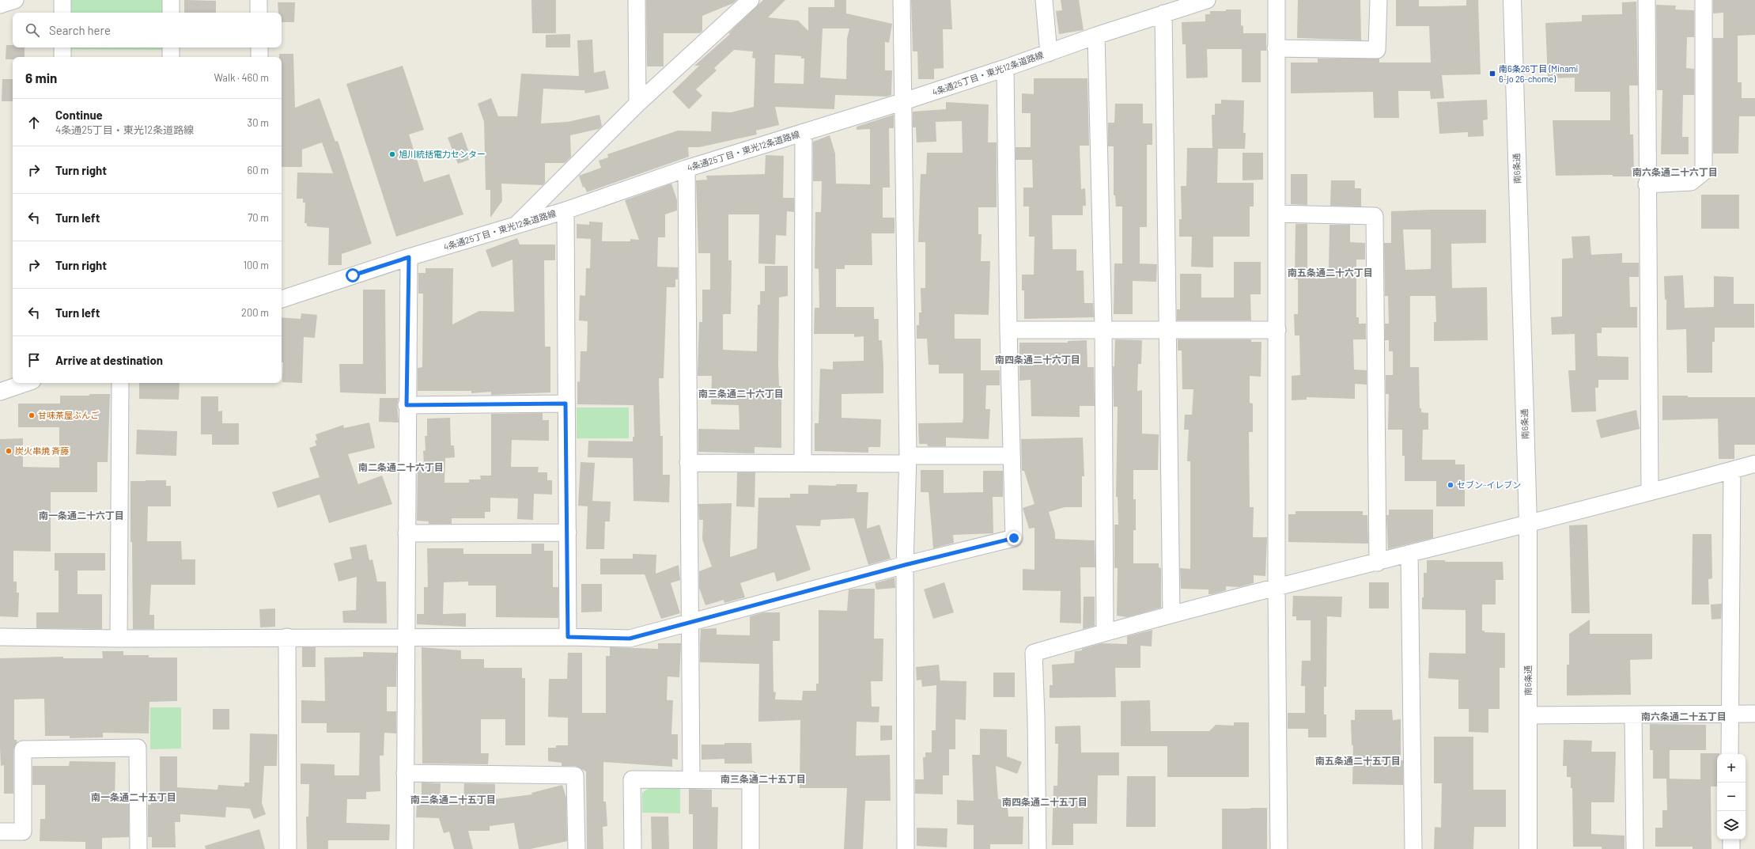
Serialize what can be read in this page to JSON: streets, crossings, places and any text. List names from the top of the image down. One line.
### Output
{"streets":{"street":["4条通25丁目・東光12条道路線","南6条通"]},"districts":["南六条通二十六丁目","南五条通二十六丁目","南四条通二十六丁目","南三条通二十六丁目","南二条通二十六丁目","南一条通二十六丁目","南六条通二十五丁目","南五条通二十五丁目","南三条通二十五丁目","南一条通二十五丁目","南二条通二十五丁目","南四条通二十五丁目"],"places":{"transit":["南6条26丁目 (Minami 6-jo 26-chome)"],"other":["旭川統括電力センター","甘味茶屋ぶんご","炭火串焼 斉藤","セブン-イレブン"]},"page":{"search":"Search here","heading":["6 min","Walk · 460 m"],"list":[["Continue","4条通25丁目・東光12条道路線","30 m"],["Turn right","60 m"],["Turn left","70 m"],["Turn right","100 m"],["Turn left","200 m"],"Arrive at destination"],"map_buttons":["+","−"]}}
